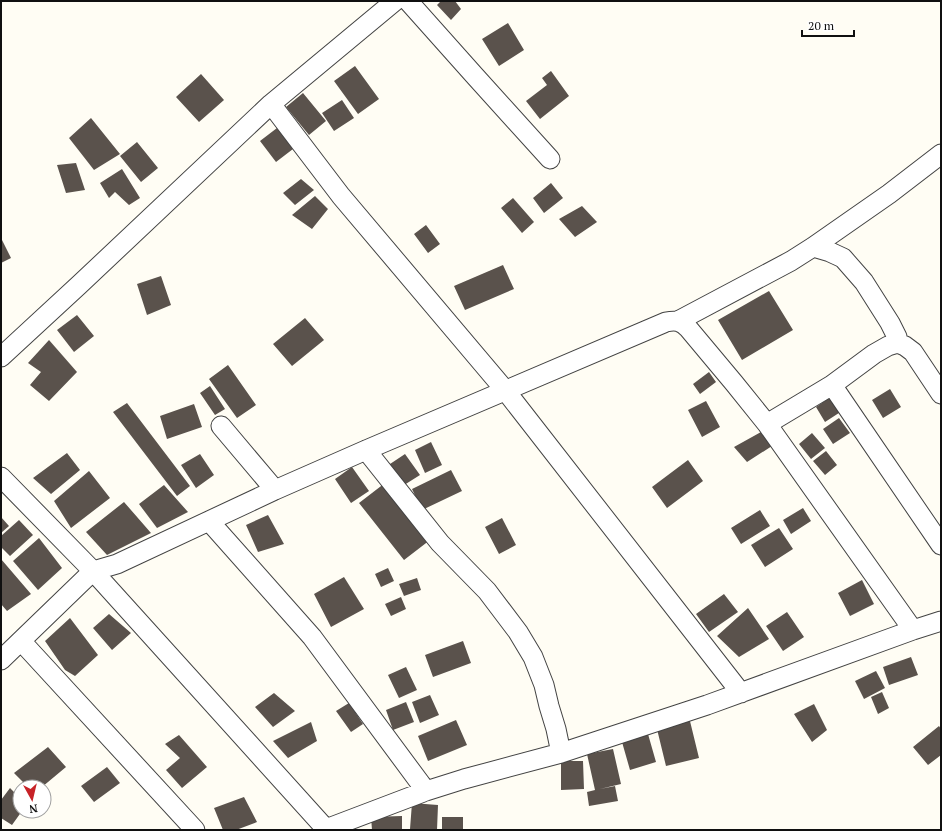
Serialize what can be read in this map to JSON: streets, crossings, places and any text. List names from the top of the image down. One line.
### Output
{"scale_bar":"20 m","north":"bottom"}
